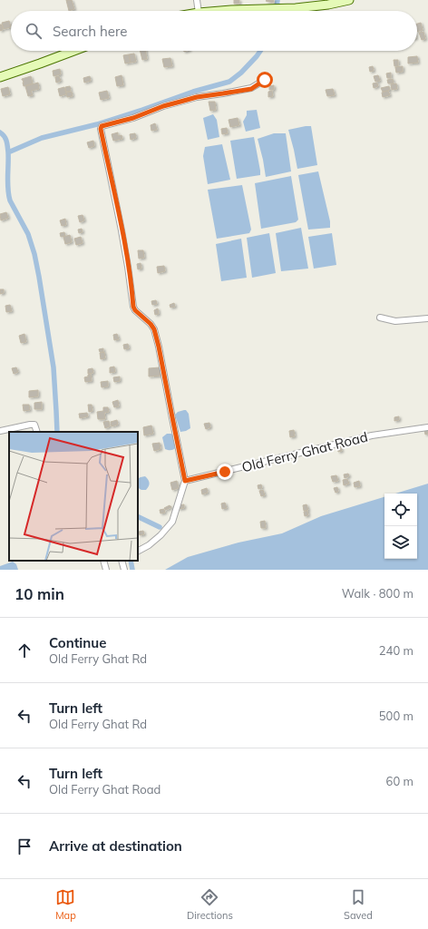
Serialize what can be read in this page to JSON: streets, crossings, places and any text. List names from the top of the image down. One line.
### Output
{"streets":{"street":["Old Ferry Ghat Road"]},"page":{"search":"Search here","heading":["10 min","Walk · 800 m"],"list":[["Continue","Old Ferry Ghat Rd","240 m"],["Turn left","Old Ferry Ghat Rd","500 m"],["Turn left","Old Ferry Ghat Road","60 m"],"Arrive at destination"],"nav":["Map","Directions","Saved"]}}
